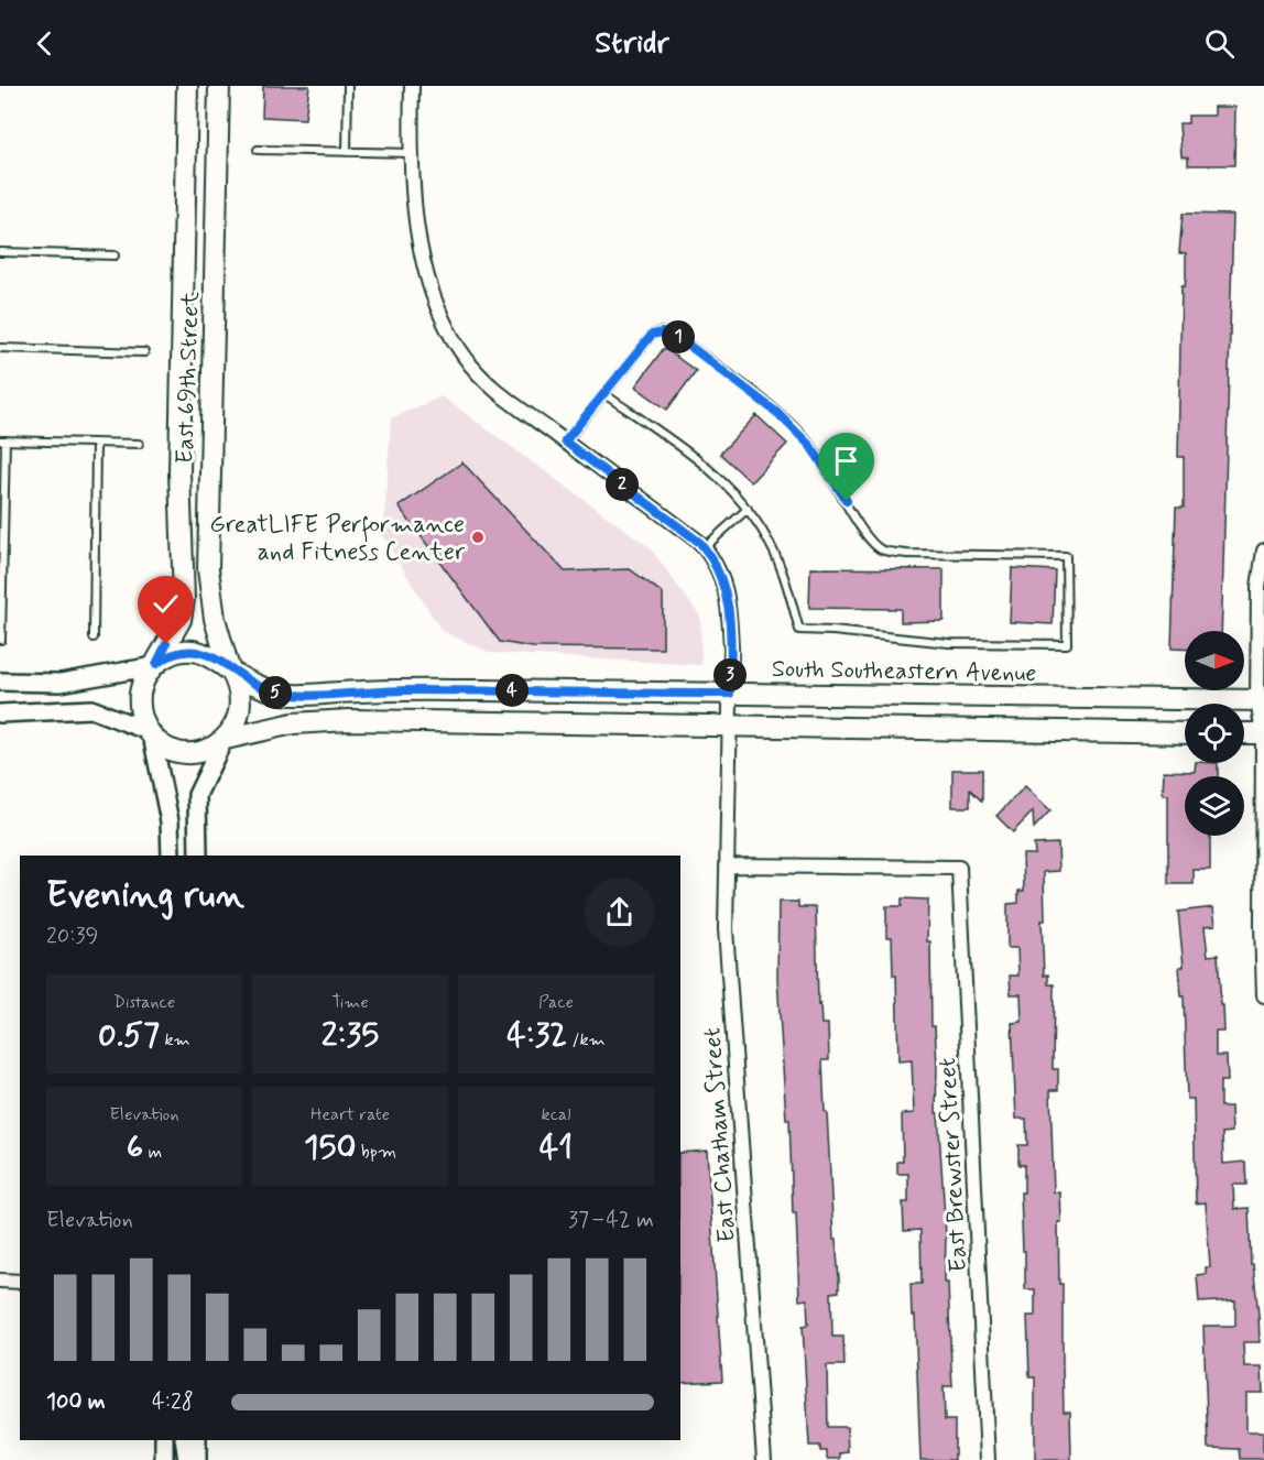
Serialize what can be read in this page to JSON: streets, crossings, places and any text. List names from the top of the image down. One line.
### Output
{"streets":{"main road":["East 69th Street","South Southeastern Avenue"],"street":["East Chatham Street","East Brewster Street"]},"crossings":[["East 69th Street","South Southeastern Avenue"],["South Southeastern Avenue","East Chatham Street"],["East Chatham Street","East Brewster Street"]],"places":["GreatLIFE Performance and Fitness Center"],"north":"right","page":{"header":"Stridr","pins":["1","2","3","4","5"],"heading":["Evening run","20:39"],"stats":[["Distance","0.57 km"],["Time","2:35"],["Pace","4:32 /km"],["Elevation","6 m"],["Heart rate","150 bpm"],["kcal","41"]],"chart":["Elevation","37–42 m"],"list":[{"name":"100 m","note":"4:28"}]}}
